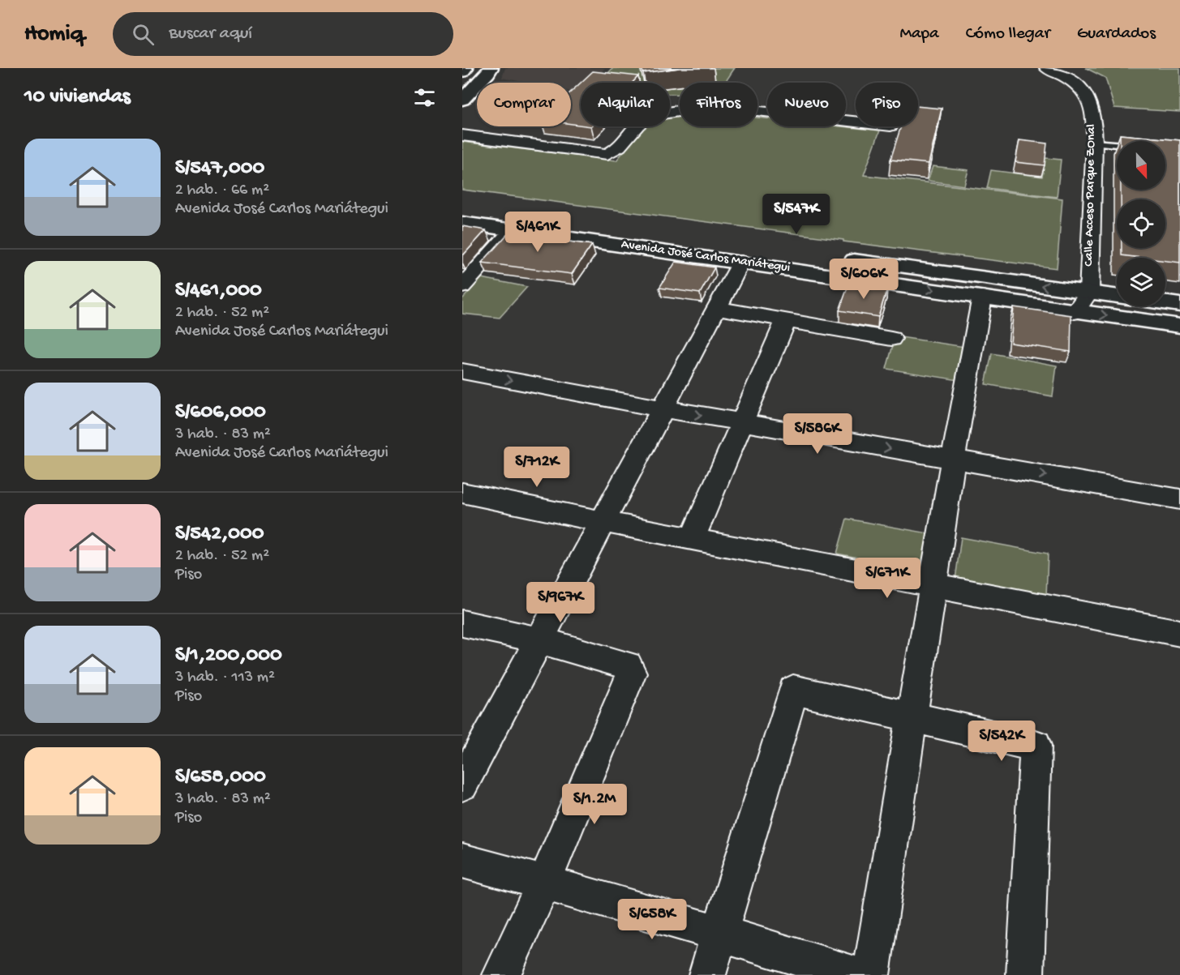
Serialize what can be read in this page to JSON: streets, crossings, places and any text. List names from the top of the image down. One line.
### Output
{"streets":{"main road":["Avenida José Carlos Mariátegui"],"street":["Calle Acceso Parque ZOnal"]},"north":"bottom","page":{"header":"Homiq","search":"Buscar aquí","nav":["Mapa","Cómo llegar","Guardados"],"heading":"10 viviendas","chip":["Comprar","Alquilar","Filtros","Nuevo","Piso"],"list":[{"name":"S/547,000","note":"2 hab. · 66 m² · Avenida José Carlos Mariátegui"},{"name":"S/461,000","note":"2 hab. · 52 m² · Avenida José Carlos Mariátegui"},{"name":"S/606,000","note":"3 hab. · 83 m² · Avenida José Carlos Mariátegui"},{"name":"S/542,000","note":"2 hab. · 52 m² · Piso"},{"name":"S/1,200,000","note":"3 hab. · 113 m² · Piso"},{"name":"S/658,000","note":"3 hab. · 83 m² · Piso"}],"price":["S/547K","S/461K","S/606K","S/586K","S/712K","S/671K","S/967K","S/542K","S/1.2M","S/658K"]}}
